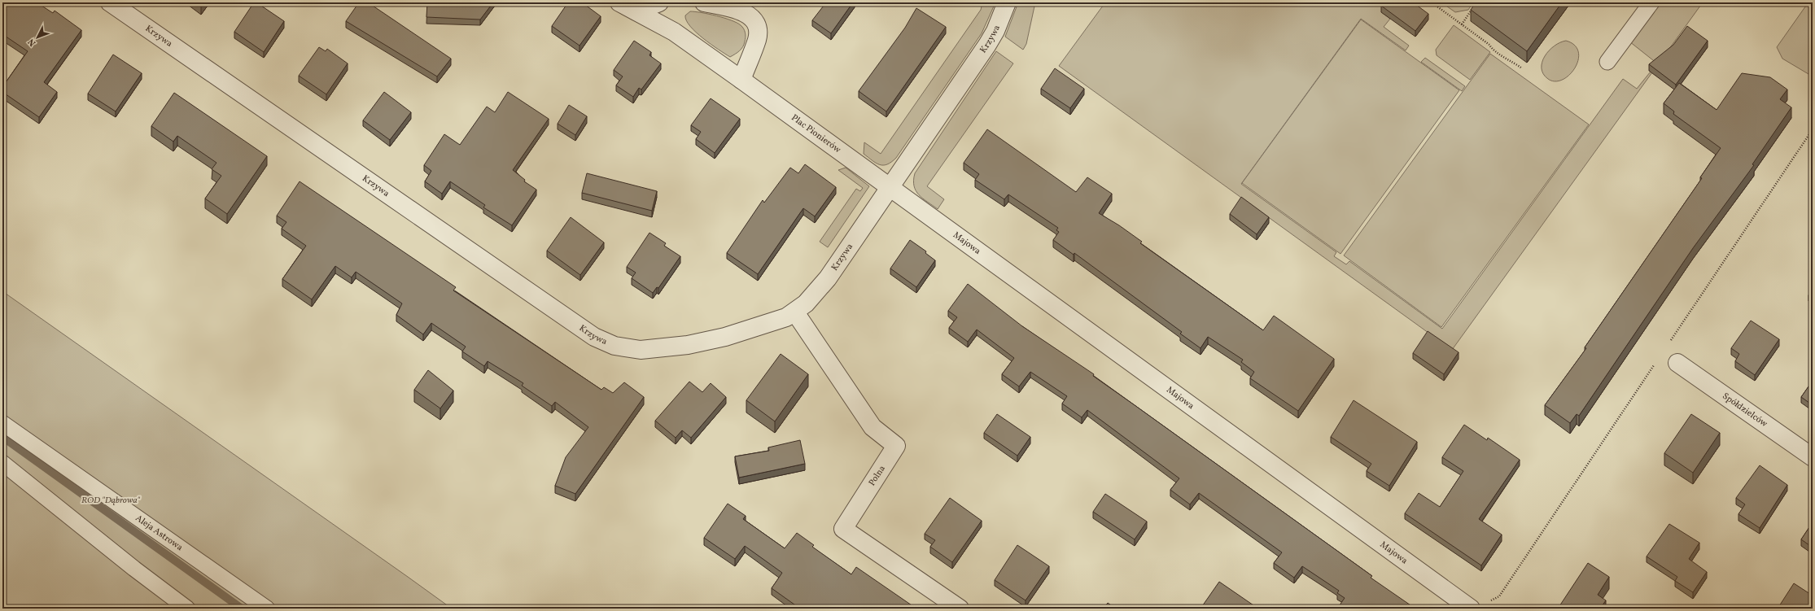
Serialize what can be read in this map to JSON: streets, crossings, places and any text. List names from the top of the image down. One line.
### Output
{"streets":{"street":["Krzywa","Plac Pionierów","Majowa","Spółdzielców","Polna"],"lane":["Aleja Astrowa"]},"crossings":[["Krzywa","Plac Pionierów"],["Krzywa","Majowa"],["Krzywa","Polna"],["Plac Pionierów","Majowa"]],"parks":["ROD \"Dąbrowa\""],"north":"bottom left"}
